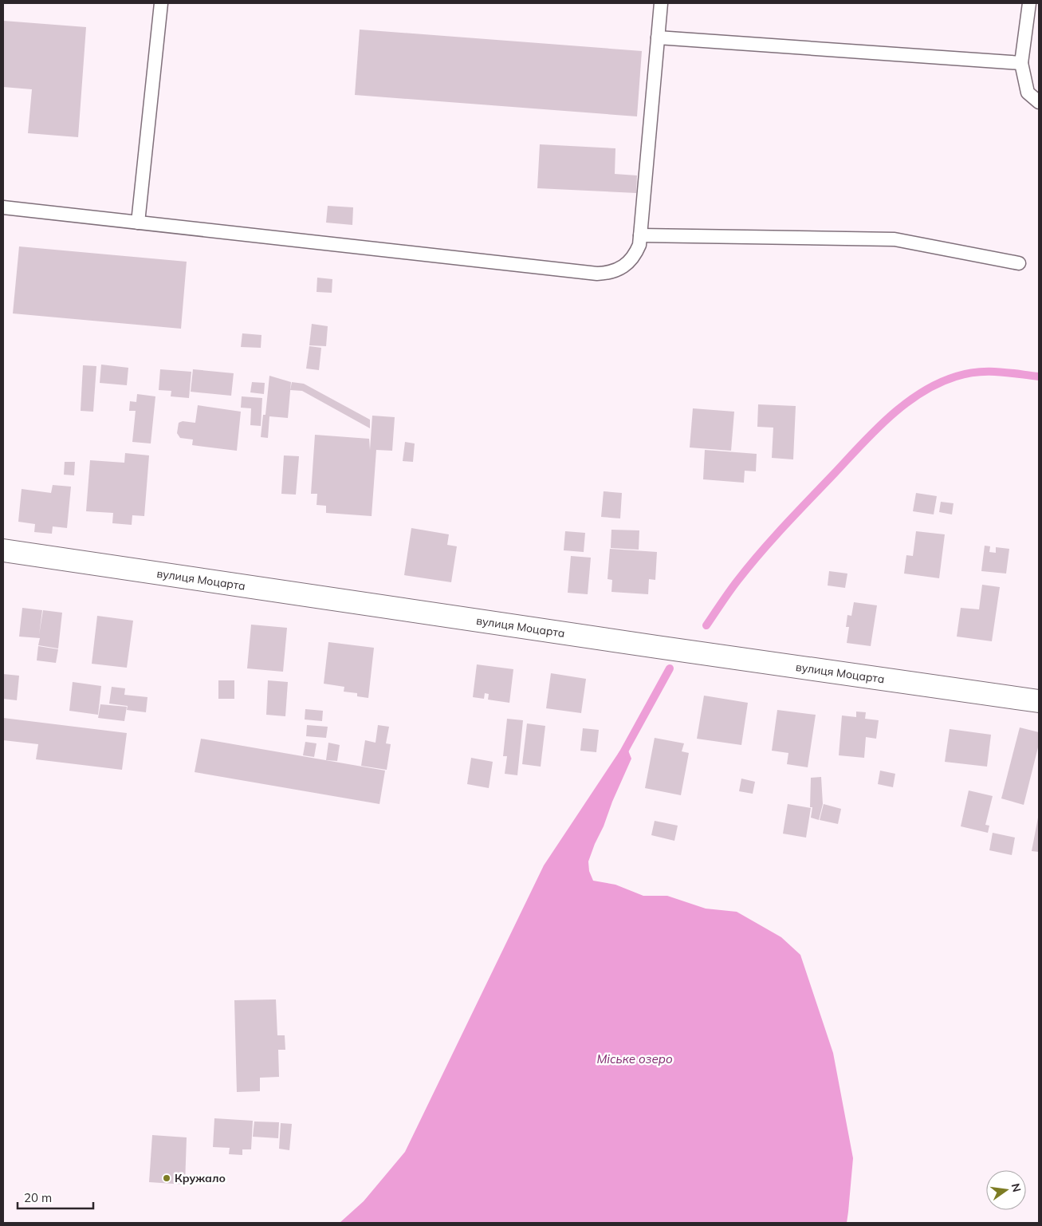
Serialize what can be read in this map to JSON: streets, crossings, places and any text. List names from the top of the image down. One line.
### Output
{"streets":{"street":["вулиця Моцарта"]},"water":["Міське озеро"],"places":["Кружало"],"scale_bar":"20 m","north":"right"}
